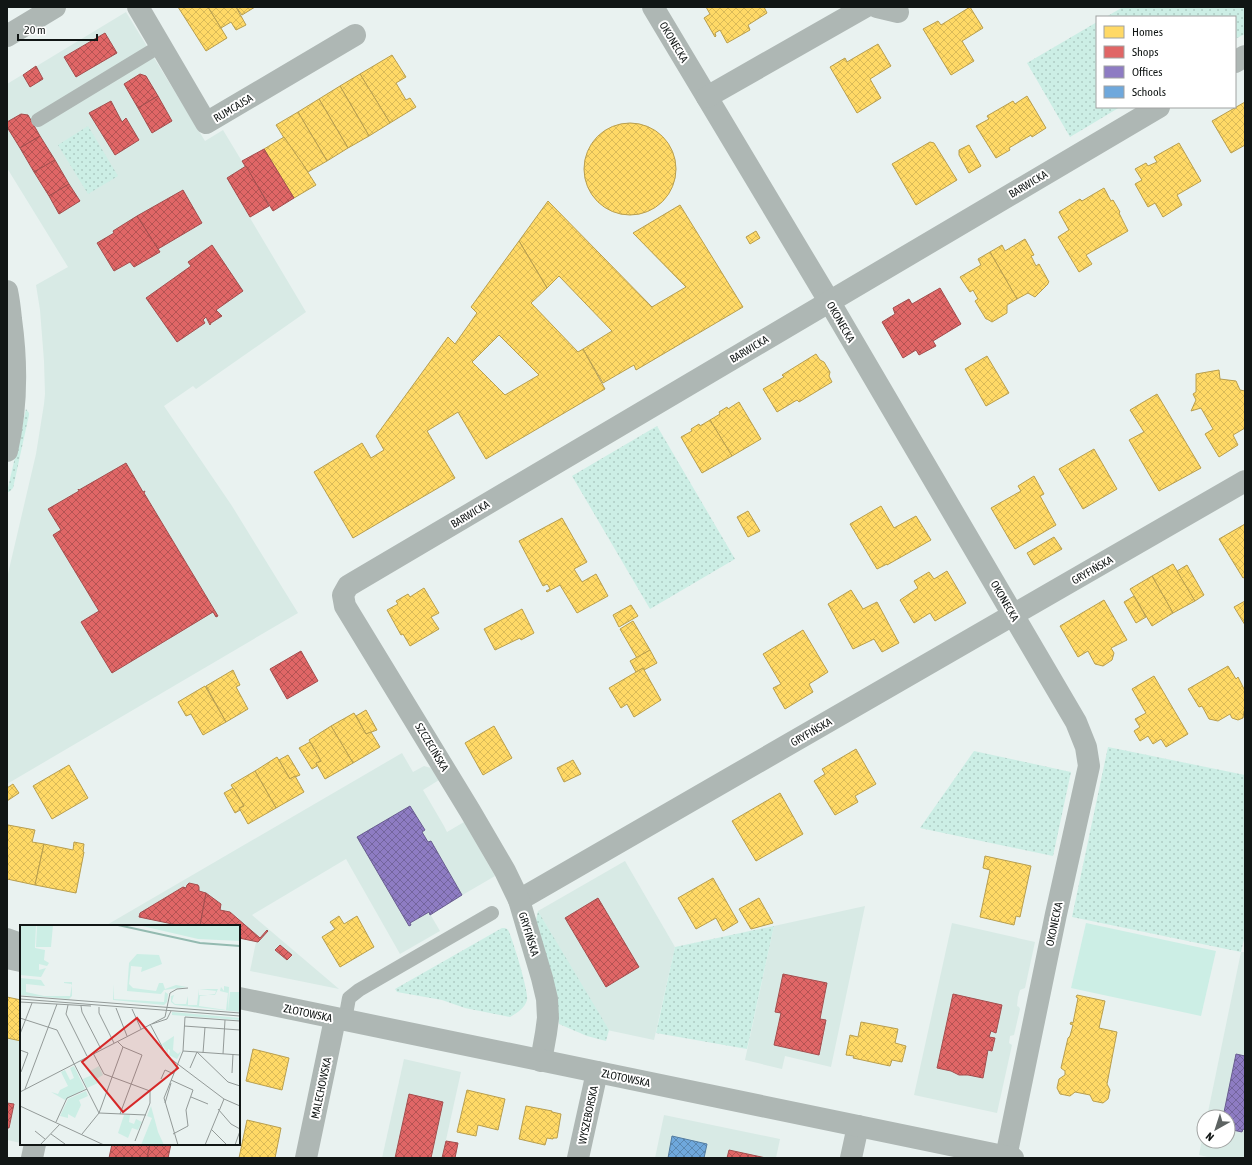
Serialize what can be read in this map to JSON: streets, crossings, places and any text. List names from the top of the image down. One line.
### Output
{"streets":{"street":["OKONECKA","RUMCAJSA","BARWICKA","GRYFIŃSKA","SZCZECIŃSKA","ZŁOTOWSKA","MALECHOWSKA","WYSZEBORSKA"]},"crossings":[["OKONECKA","BARWICKA"],["OKONECKA","GRYFIŃSKA"],["OKONECKA","ZŁOTOWSKA"],["BARWICKA","SZCZECIŃSKA"],["GRYFIŃSKA","SZCZECIŃSKA"],["GRYFIŃSKA","ZŁOTOWSKA"],["ZŁOTOWSKA","MALECHOWSKA"],["ZŁOTOWSKA","WYSZEBORSKA"]],"legend":["Homes","Shops","Offices","Schools"],"scale_bar":"20 m","north":"bottom left"}
